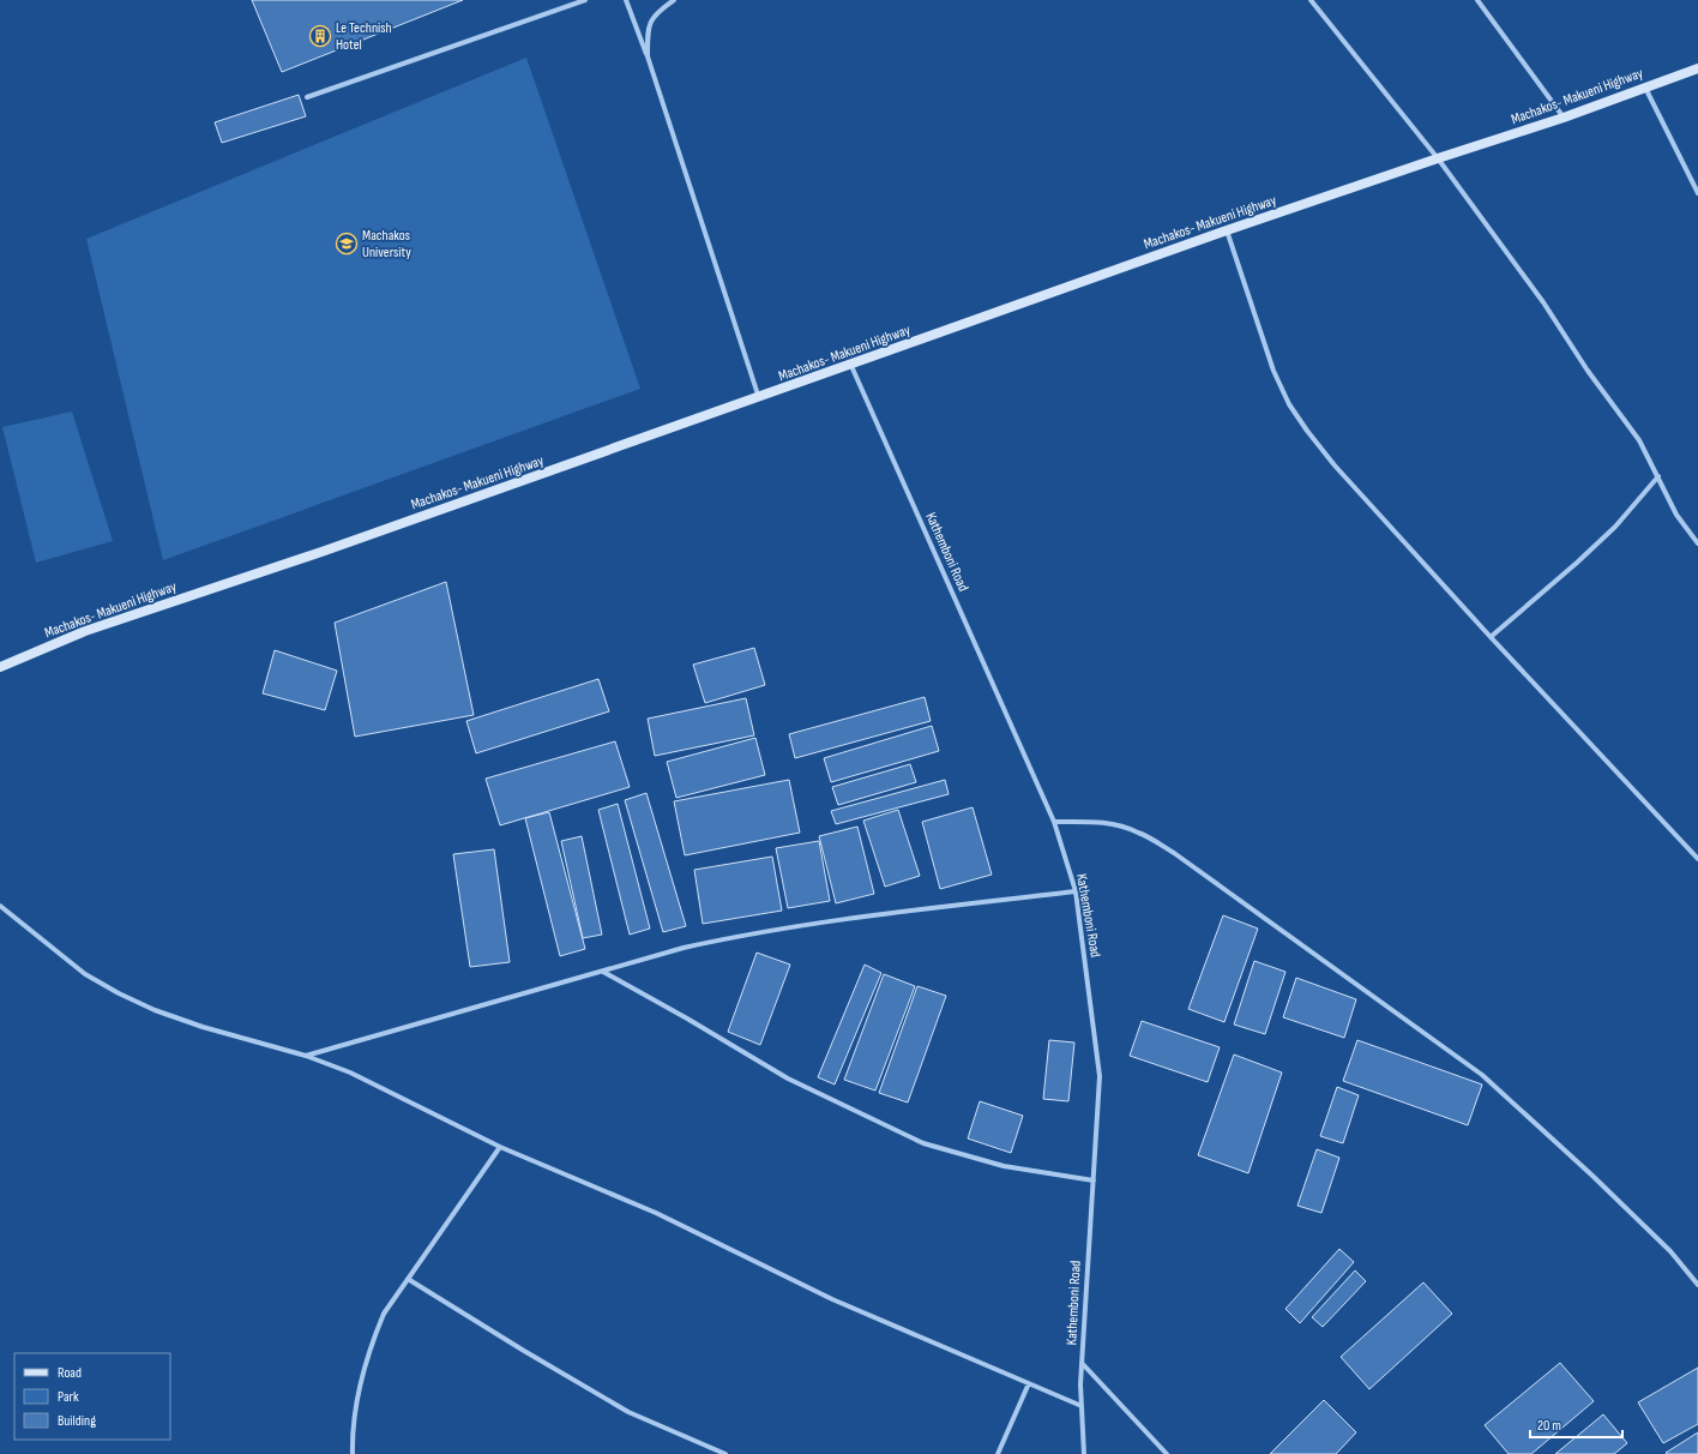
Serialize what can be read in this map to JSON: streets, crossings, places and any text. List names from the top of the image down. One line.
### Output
{"streets":{"main road":["Machakos- Makueni Highway"],"street":["Kathemboni Road"]},"crossings":[["Machakos- Makueni Highway","Kathemboni Road"]],"places":{"building":["Le Technish Hotel"],"school or university":["Machakos University"]},"legend":["Road","Park","Building"],"scale_bar":"20 m"}
